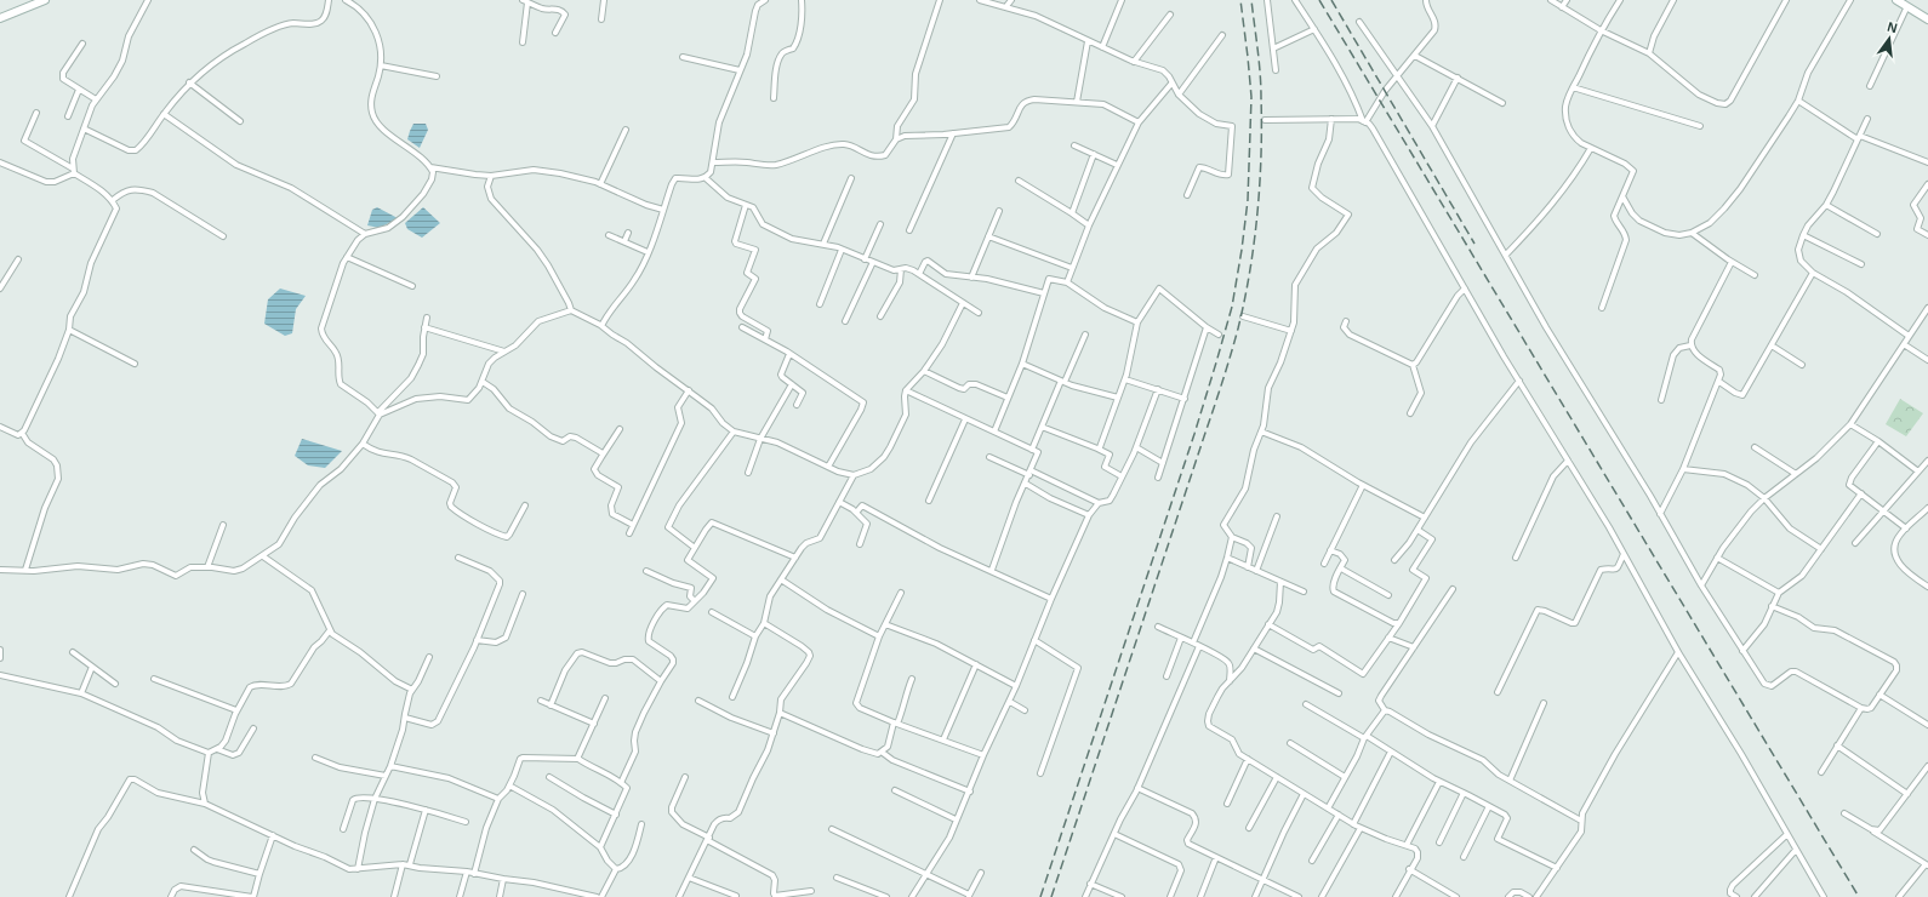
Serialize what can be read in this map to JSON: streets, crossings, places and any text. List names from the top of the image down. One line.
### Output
{"north":"top"}
